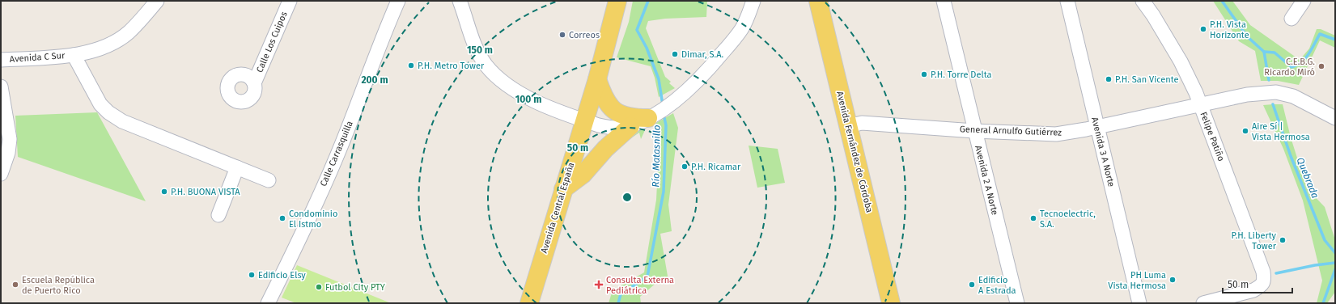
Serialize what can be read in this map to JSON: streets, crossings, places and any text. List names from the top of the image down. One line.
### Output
{"streets":{"main road":["Avenida Fernández de Córdoba","Avenida Central España"],"street":["Calle Los Cuipos","Avenida C Sur","General Arnulfo Gutiérrez","Felipe Patiño","Avenida 3 A Norte","Calle Carrasquilla","Avenida 2 A Norte"]},"crossings":[["General Arnulfo Gutiérrez","Felipe Patiño"],["General Arnulfo Gutiérrez","Avenida Fernández de Córdoba"],["General Arnulfo Gutiérrez","Avenida 3 A Norte"],["General Arnulfo Gutiérrez","Avenida 2 A Norte"]],"water":["Río Matasnillo","Quebrada"],"places":{"other":["P.H. Vista Horizonte","Correos","Dimar, S.A.","P.H. Metro Tower","C.E.B.G. Ricardo Miró","P.H. Torre Delta","P.H. San Vicente","Aire Sí | Vista Hermosa","P.H. Ricamar","P.H. BUONA VISTA","Condominio El Istmo","Tecnoelectric, S.A.","P.H. Liberty Tower","Edificio Elsy","PH Luma Vista Hermosa","Escuela República de Puerto Rico","Edificio A Estrada","Futbol City PTY"],"health":["Consulta Externa Pediátrica"]},"scale_bar":"50 m","rings":["150 m","200 m","100 m","50 m"]}
